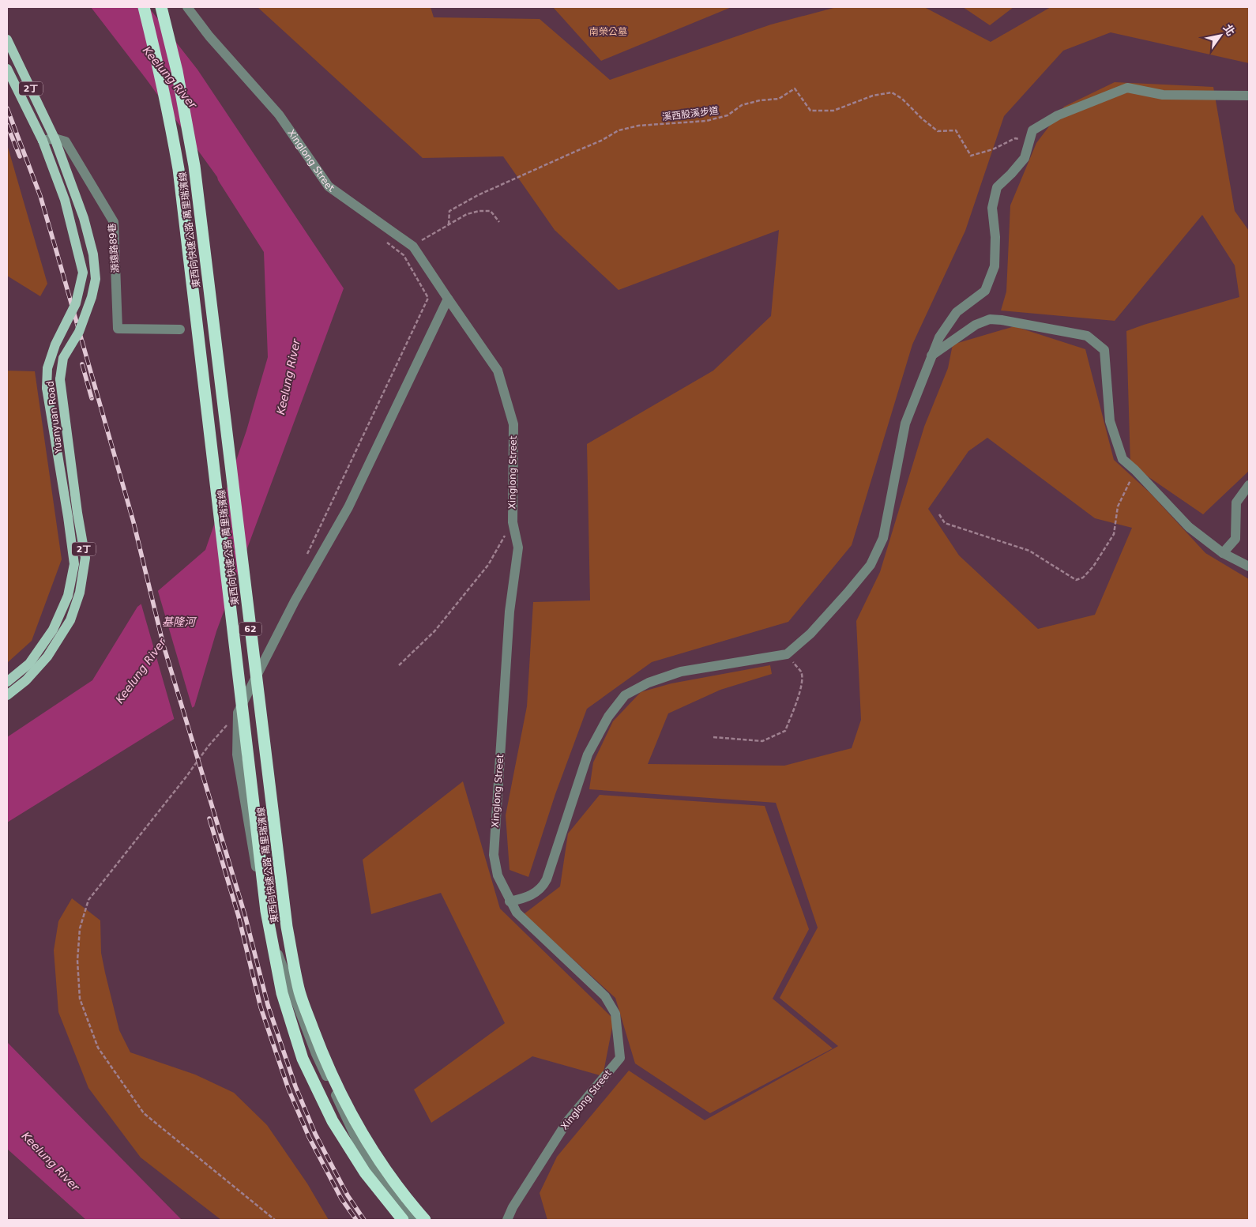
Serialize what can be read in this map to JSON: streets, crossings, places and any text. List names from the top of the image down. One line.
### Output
{"streets":{"highway":["東西向快速公路 萬里瑞濱線","62"],"main road":["2丁","Yuanyuan Road"],"street":["Xinglong Street","源遠路89巷"],"path":["溪西股溪步道"]},"crossings":[["源遠路89巷","Yuanyuan Road"]],"water":["Keelung River","基隆河"],"parks":["南榮公墓"],"north":"top right"}
